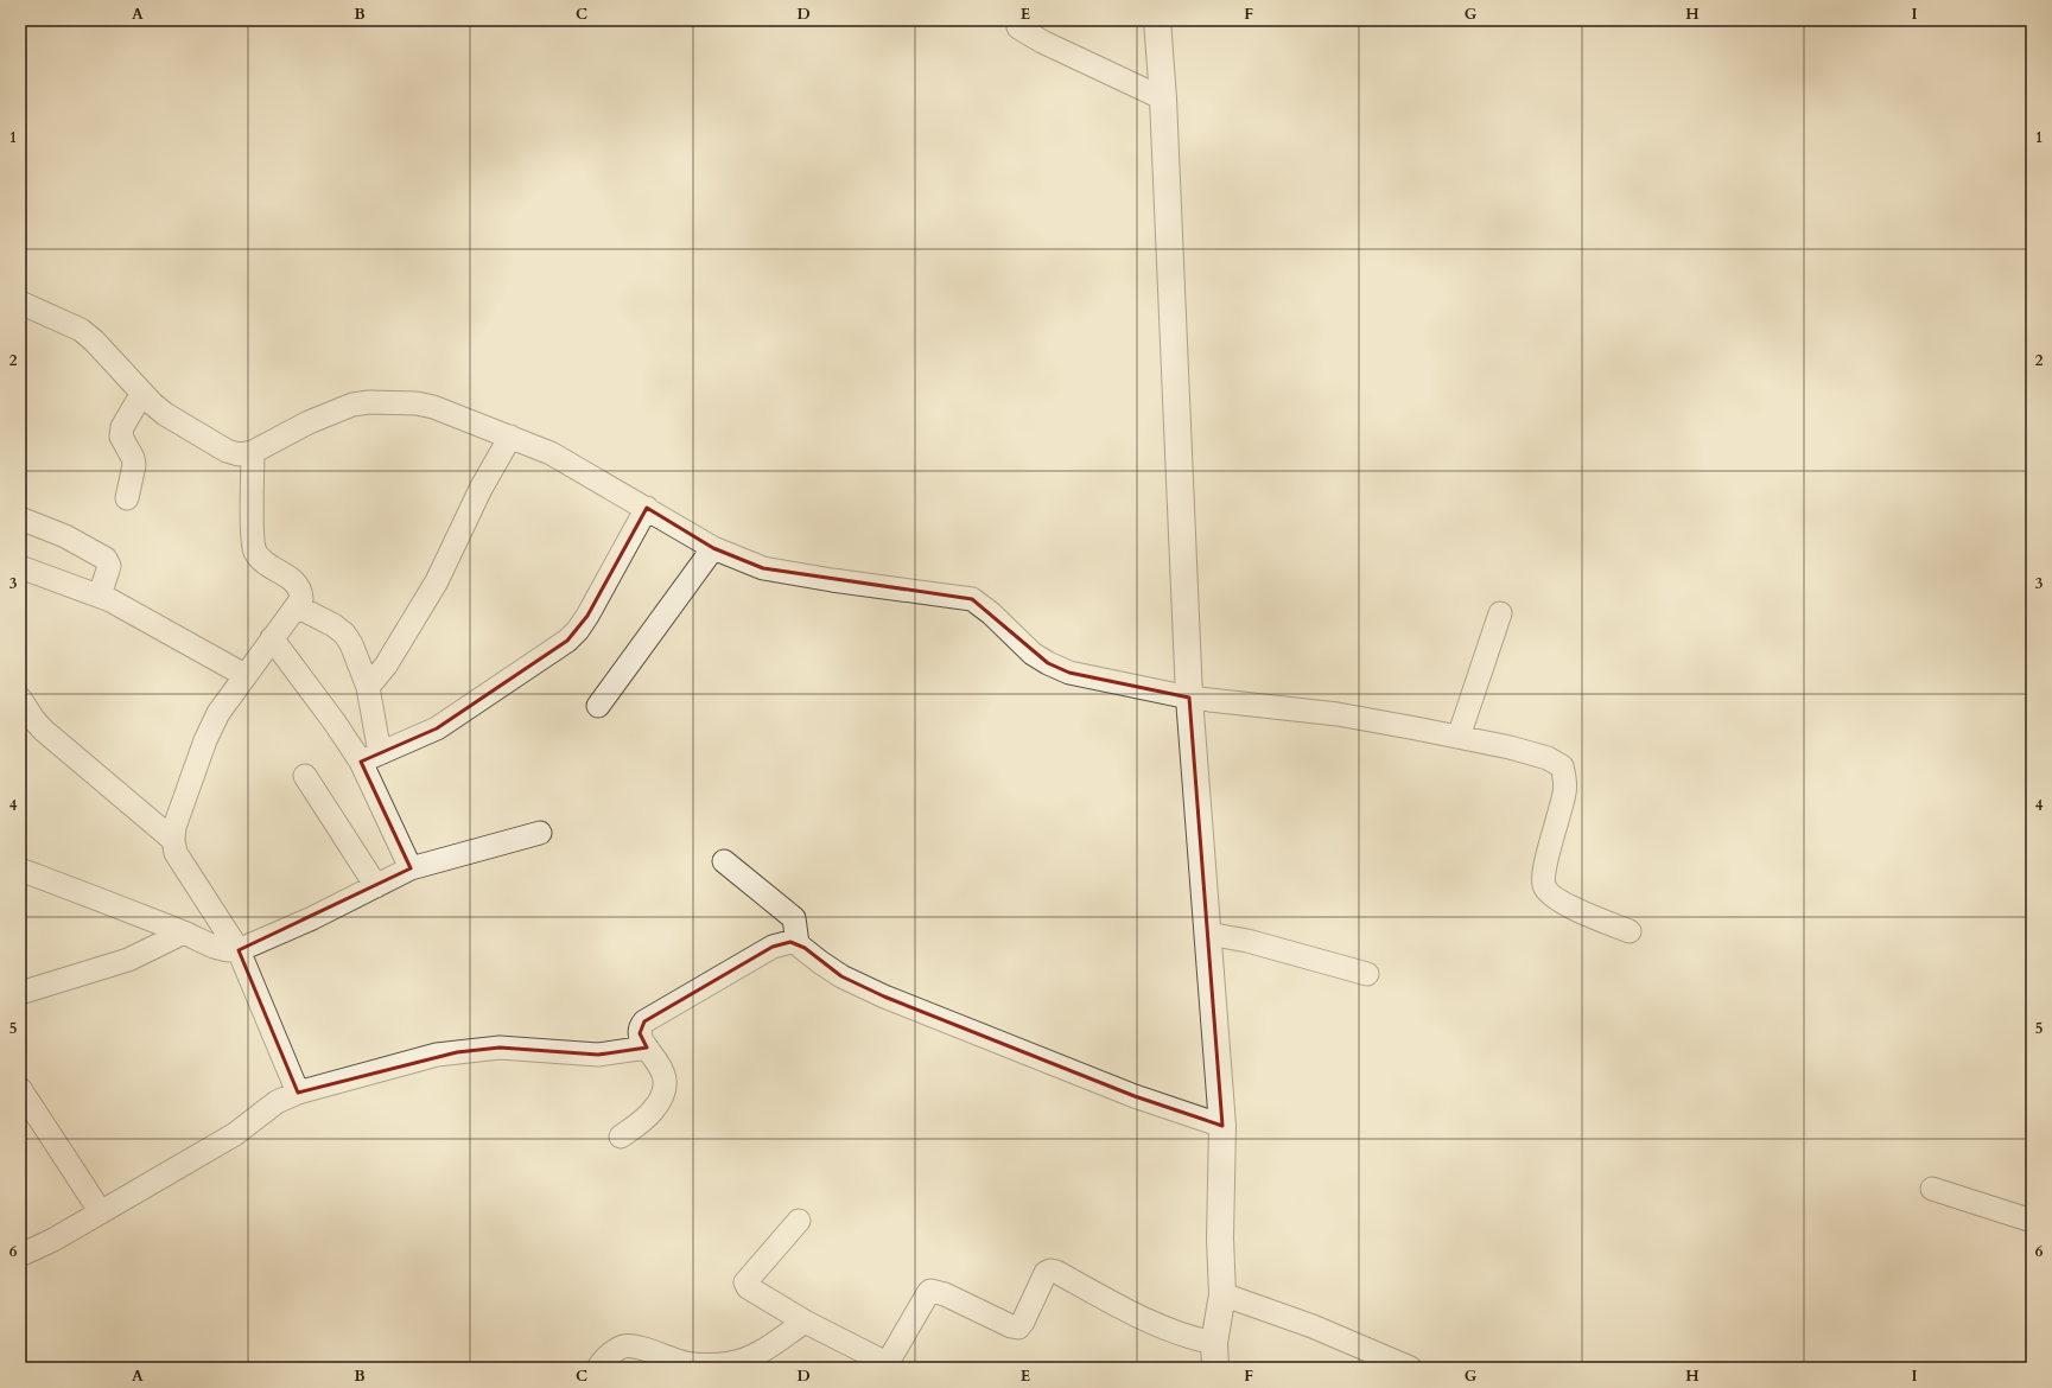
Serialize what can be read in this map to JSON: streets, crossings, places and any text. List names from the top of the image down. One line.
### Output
{"grid":{"columns":["A","B","C","D","E","F","G","H","I"],"rows":["1","2","3","4","5","6"]}}
